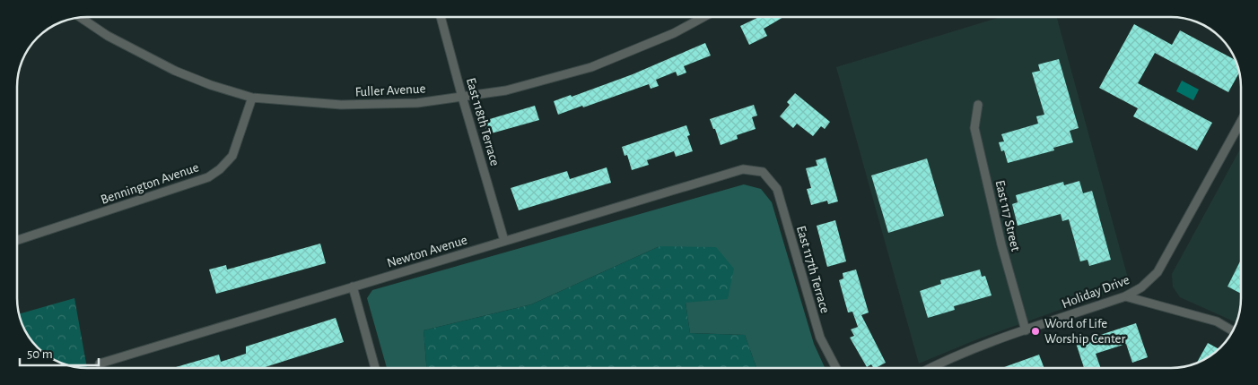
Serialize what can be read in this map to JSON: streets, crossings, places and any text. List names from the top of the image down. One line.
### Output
{"streets":{"street":["Fuller Avenue","East 118th Terrace","Bennington Avenue","East 117 Street","Newton Avenue","East 117th Terrace","Holiday Drive"]},"crossings":[["Fuller Avenue","East 118th Terrace"],["Fuller Avenue","Bennington Avenue"],["East 118th Terrace","Newton Avenue"],["East 117 Street","Holiday Drive"],["Newton Avenue","East 117th Terrace"]],"places":["Word of Life Worship Center"],"scale_bar":"50 m"}
